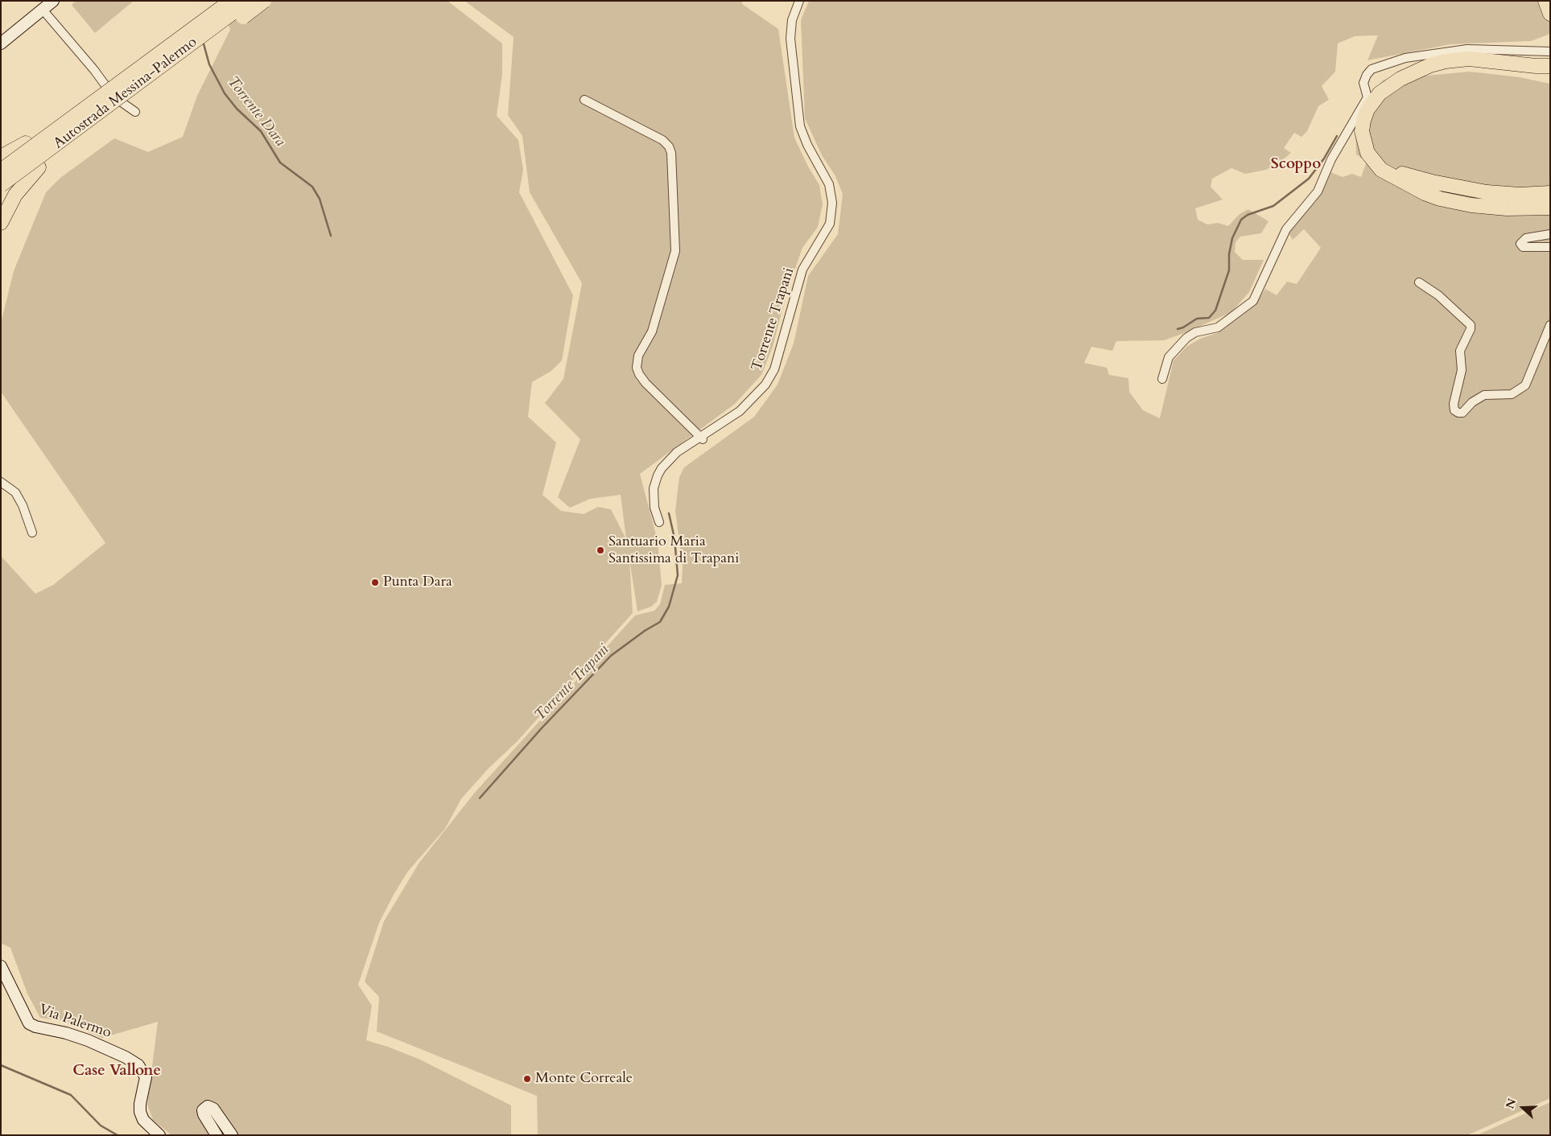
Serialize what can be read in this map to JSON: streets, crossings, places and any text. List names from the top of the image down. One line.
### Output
{"streets":{"highway":["Autostrada Messina-Palermo"],"main road":["Via Palermo"],"street":["Torrente Trapani"]},"districts":["Scoppo","Case Vallone"],"water":["Torrente Dara","Torrente Trapani"],"places":["Santuario Maria Santissima di Trapani","Punta Dara","Monte Correale"],"north":"left"}
